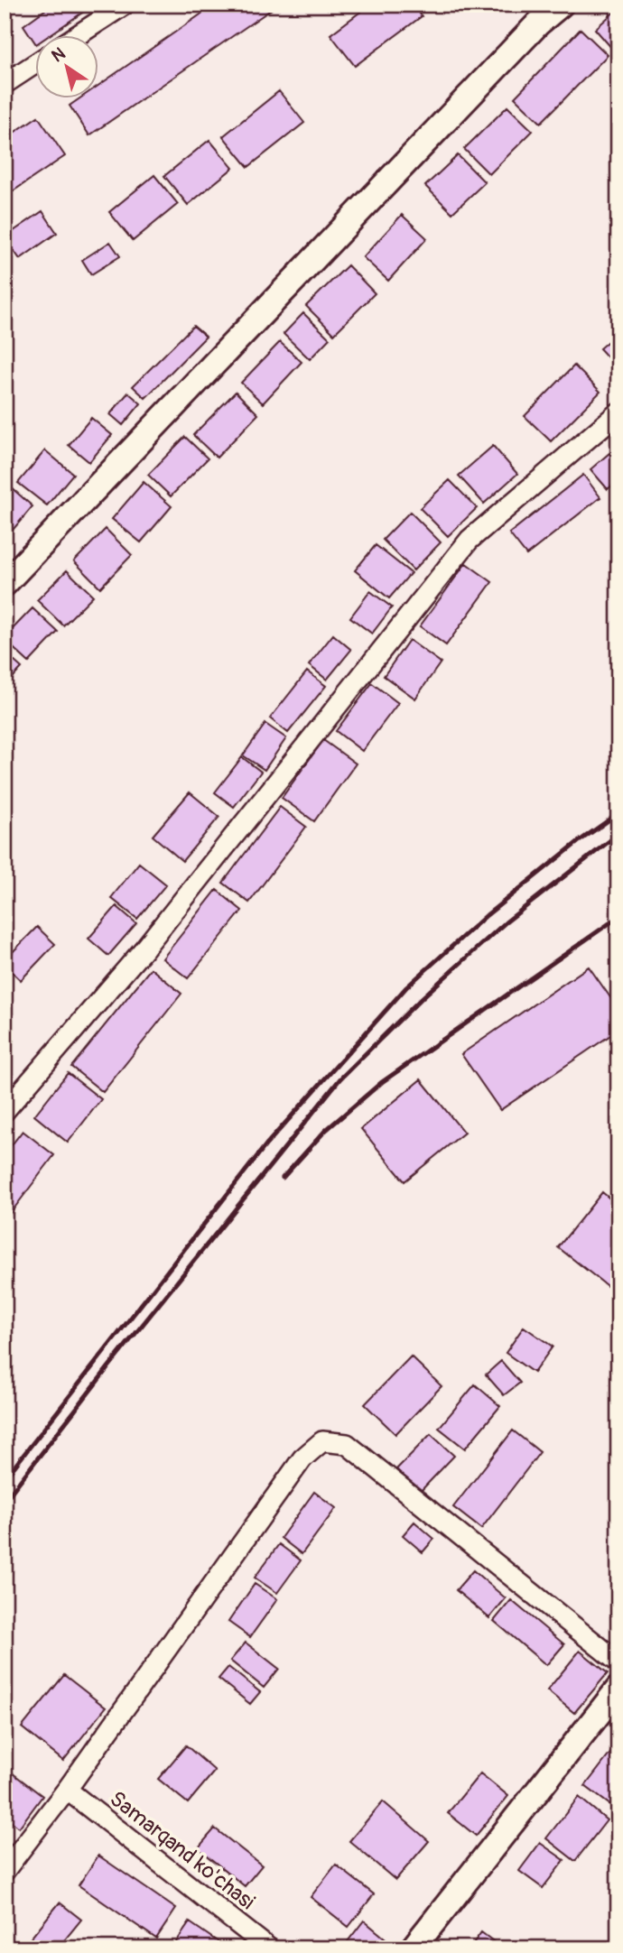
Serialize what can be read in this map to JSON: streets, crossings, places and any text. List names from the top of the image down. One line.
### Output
{"streets":{"street":["Samarqand ko'chasi"]},"north":"top left"}
